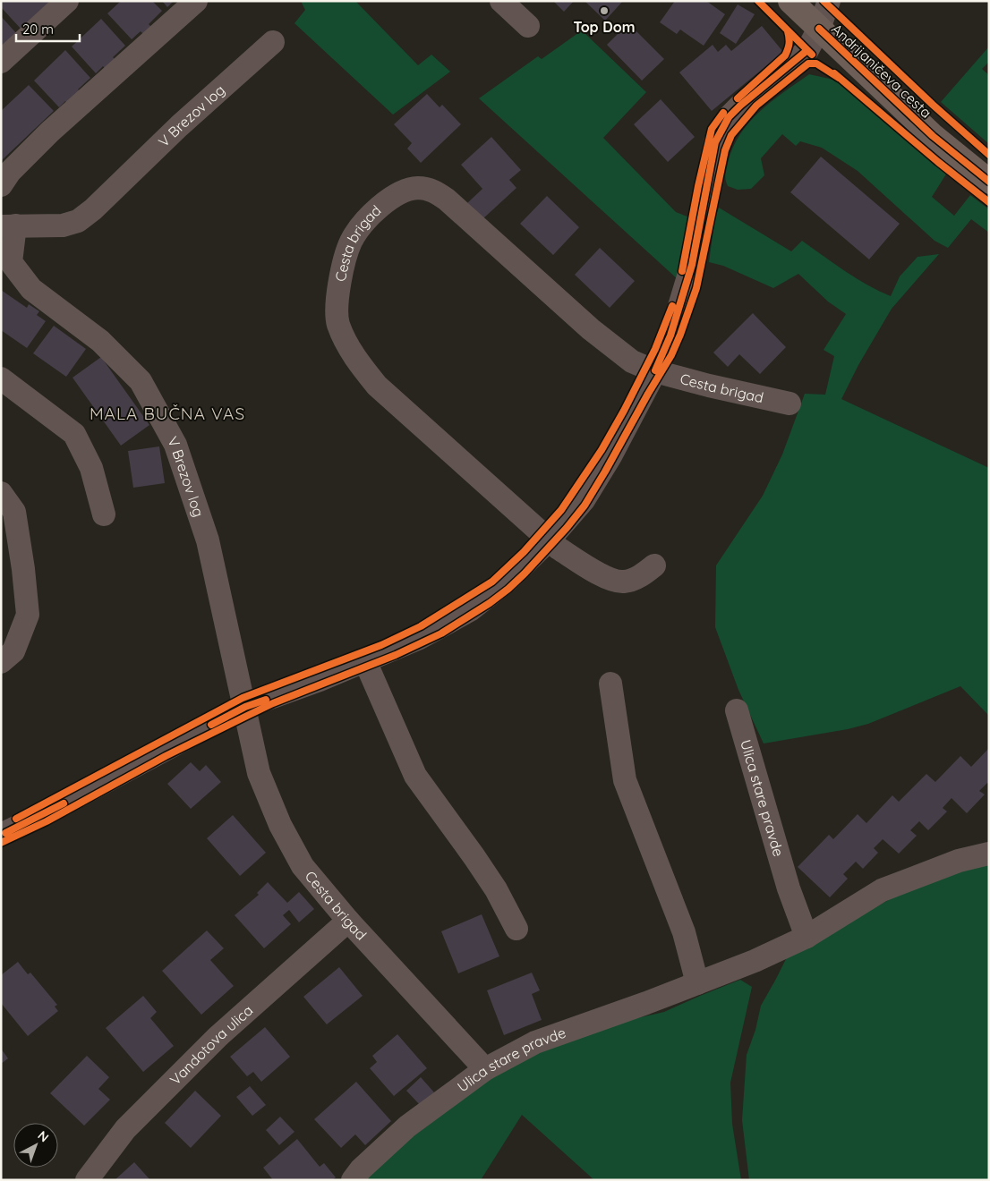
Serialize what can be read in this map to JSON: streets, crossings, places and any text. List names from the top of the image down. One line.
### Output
{"streets":{"main road":["Andrijaničeva cesta"],"street":["V Brezov log","Cesta brigad","Ulica stare pravde","Vandotova ulica"]},"crossings":[["V Brezov log","Cesta brigad"],["Cesta brigad","Ulica stare pravde"],["Cesta brigad","Vandotova ulica"]],"districts":["MALA BUČNA VAS"],"places":["Top Dom"],"scale_bar":"20 m","north":"top right"}
